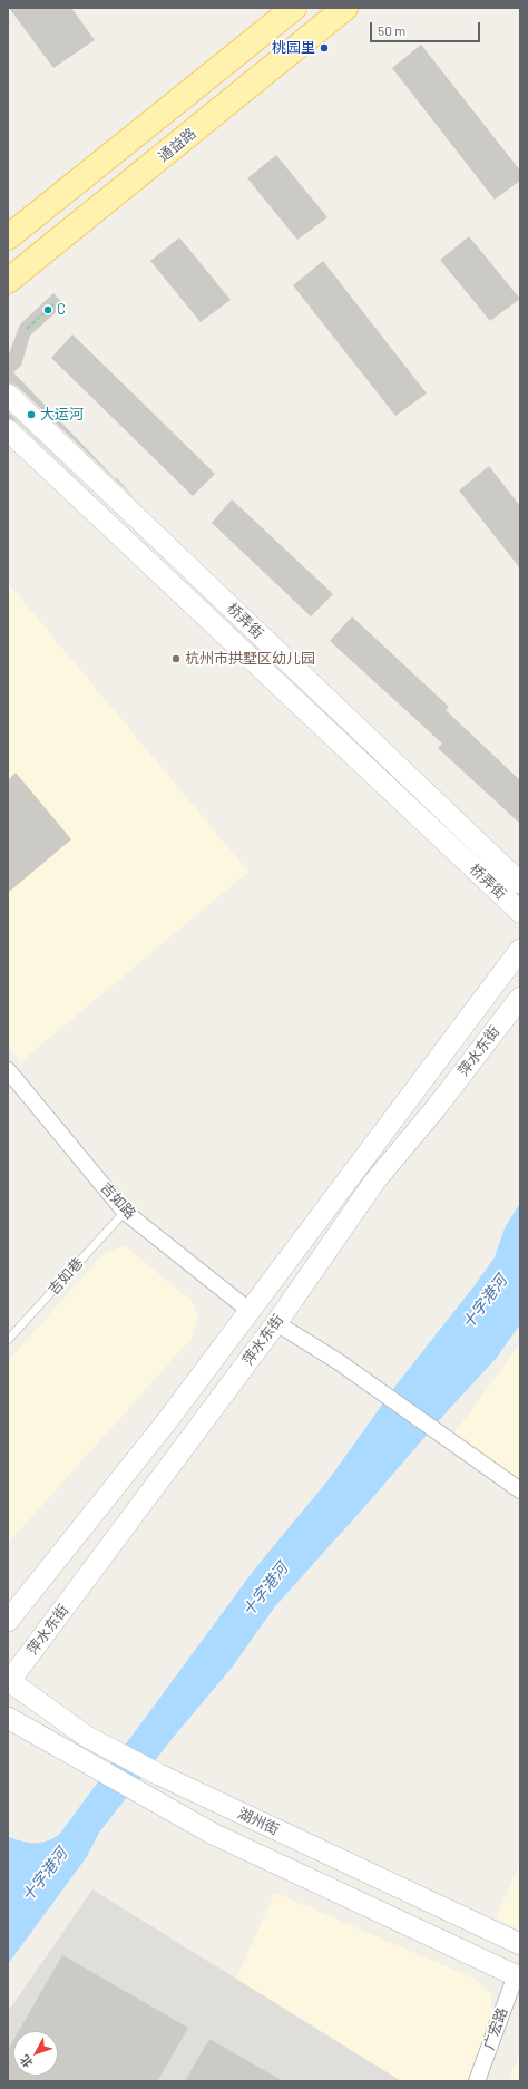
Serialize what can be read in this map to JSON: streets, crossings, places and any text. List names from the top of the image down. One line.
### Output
{"streets":{"main road":["通益路","桥弄街","萍水东街","湖州街"],"street":["吉如路","广宏路"],"lane":["吉如巷"]},"crossings":[["萍水东街","吉如路"],["萍水东街","湖州街"],["吉如路","吉如巷"],["湖州街","广宏路"]],"water":["十字港河"],"places":["桃园里","C","大运河","杭州市拱墅区幼儿园"],"scale_bar":"50 m","north":"bottom left"}
